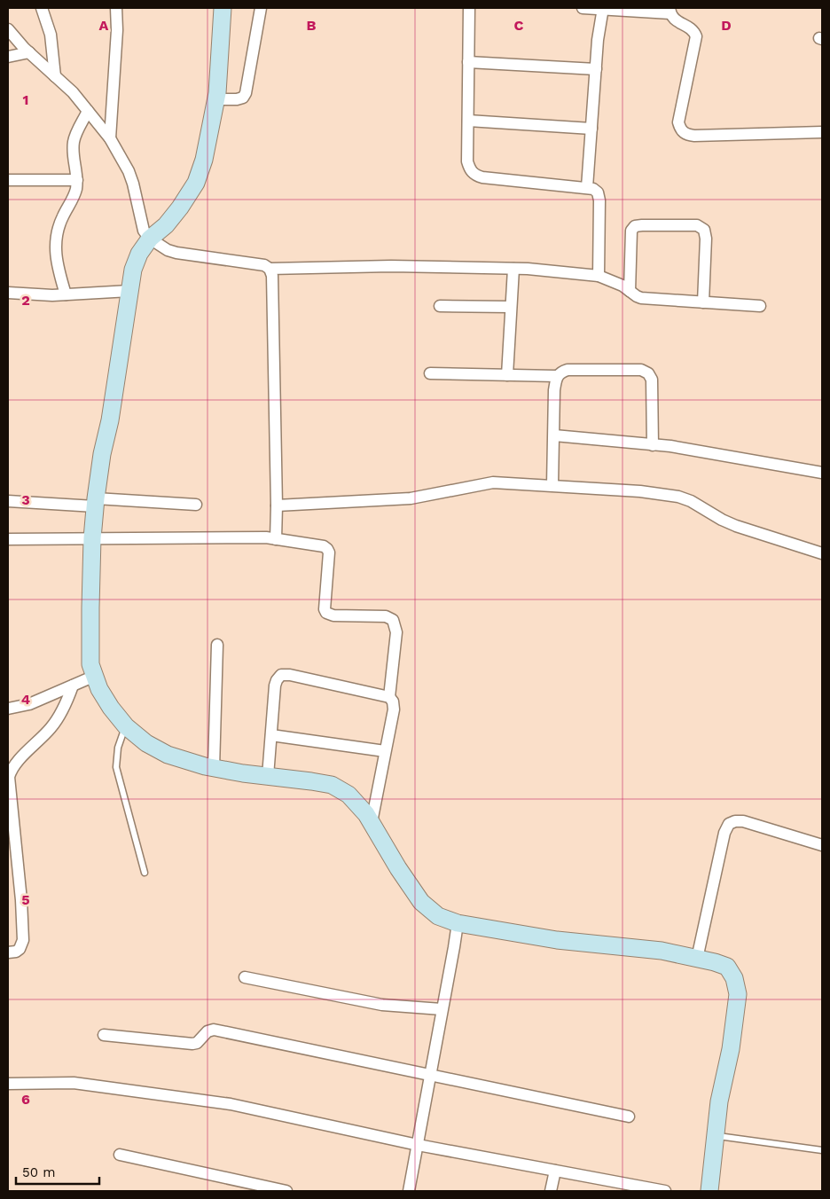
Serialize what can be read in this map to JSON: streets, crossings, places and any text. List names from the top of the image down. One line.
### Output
{"scale_bar":"50 m","grid":{"columns":["A","B","C","D"],"rows":["1","2","3","4","5","6"]}}
